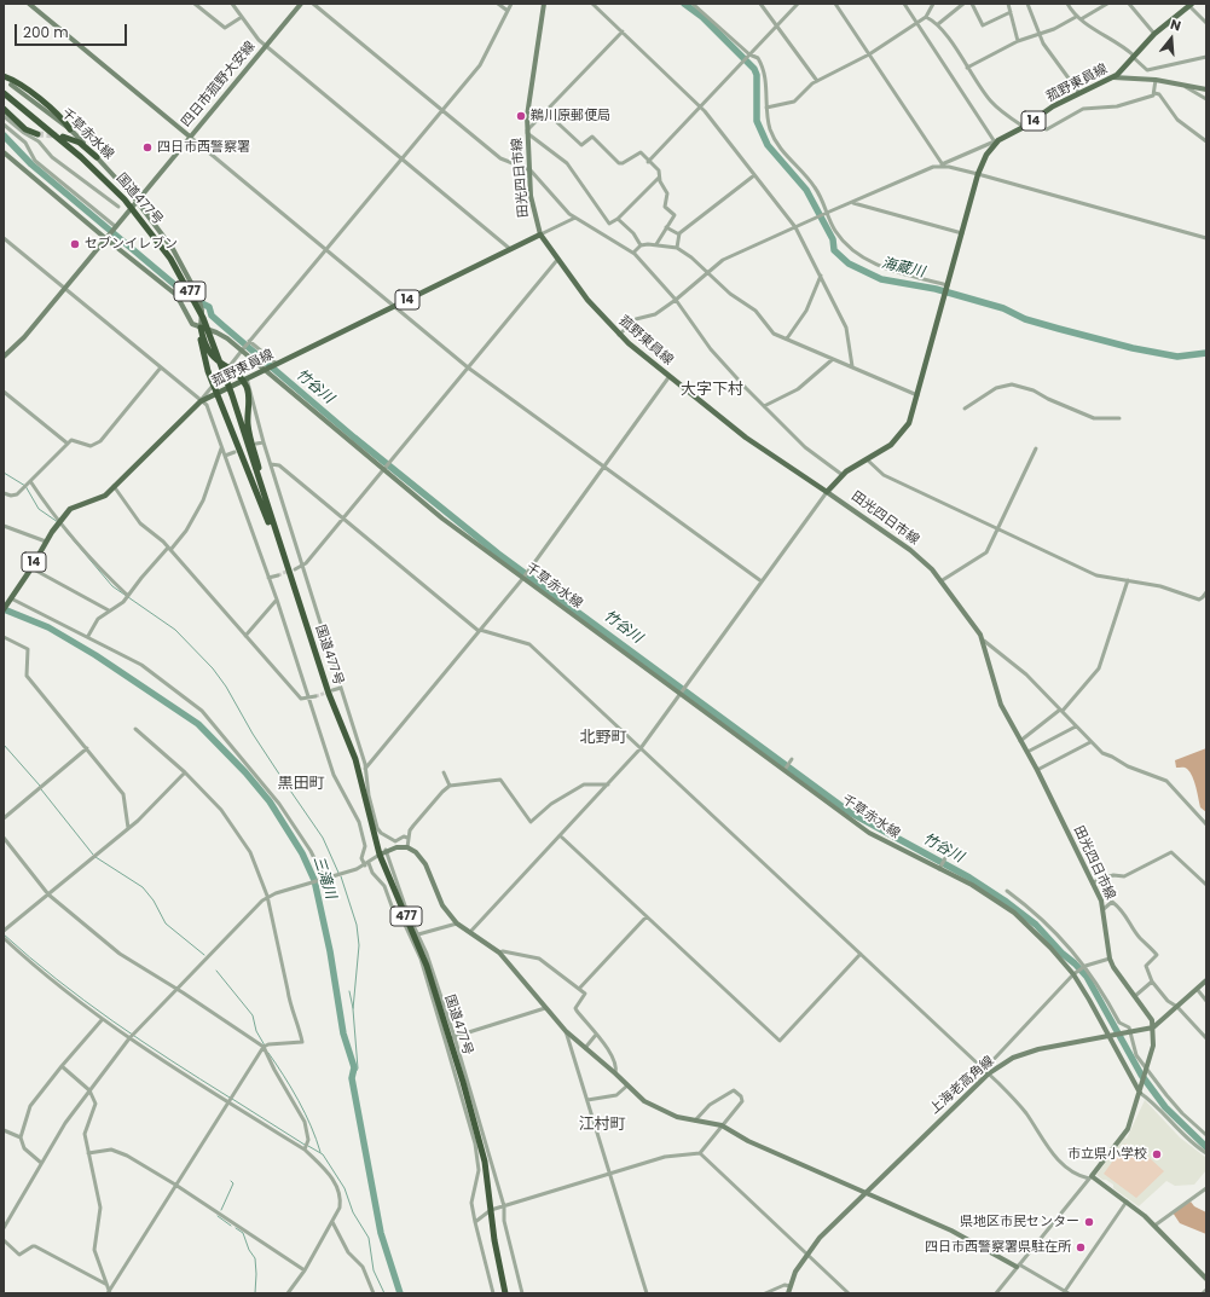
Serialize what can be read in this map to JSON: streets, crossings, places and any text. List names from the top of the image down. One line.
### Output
{"streets":{"highway":["国道477号","477"],"main road":["菰野東員線","四日市菰野大安線","14","千草赤水線","田光四日市線","上海老高角線"]},"crossings":[["菰野東員線","千草赤水線"],["菰野東員線","田光四日市線"],["四日市菰野大安線","千草赤水線"],["千草赤水線","上海老高角線"],["田光四日市線","上海老高角線"]],"districts":["大字下村","北野町","黒田町","江村町"],"water":["海蔵川","竹谷川","三滝川"],"places":["鵜川原郵便局","四日市西警察署","セブンイレブン","市立県小学校","県地区市民センター","四日市西警察署県駐在所"],"scale_bar":"200 m","north":"top"}
